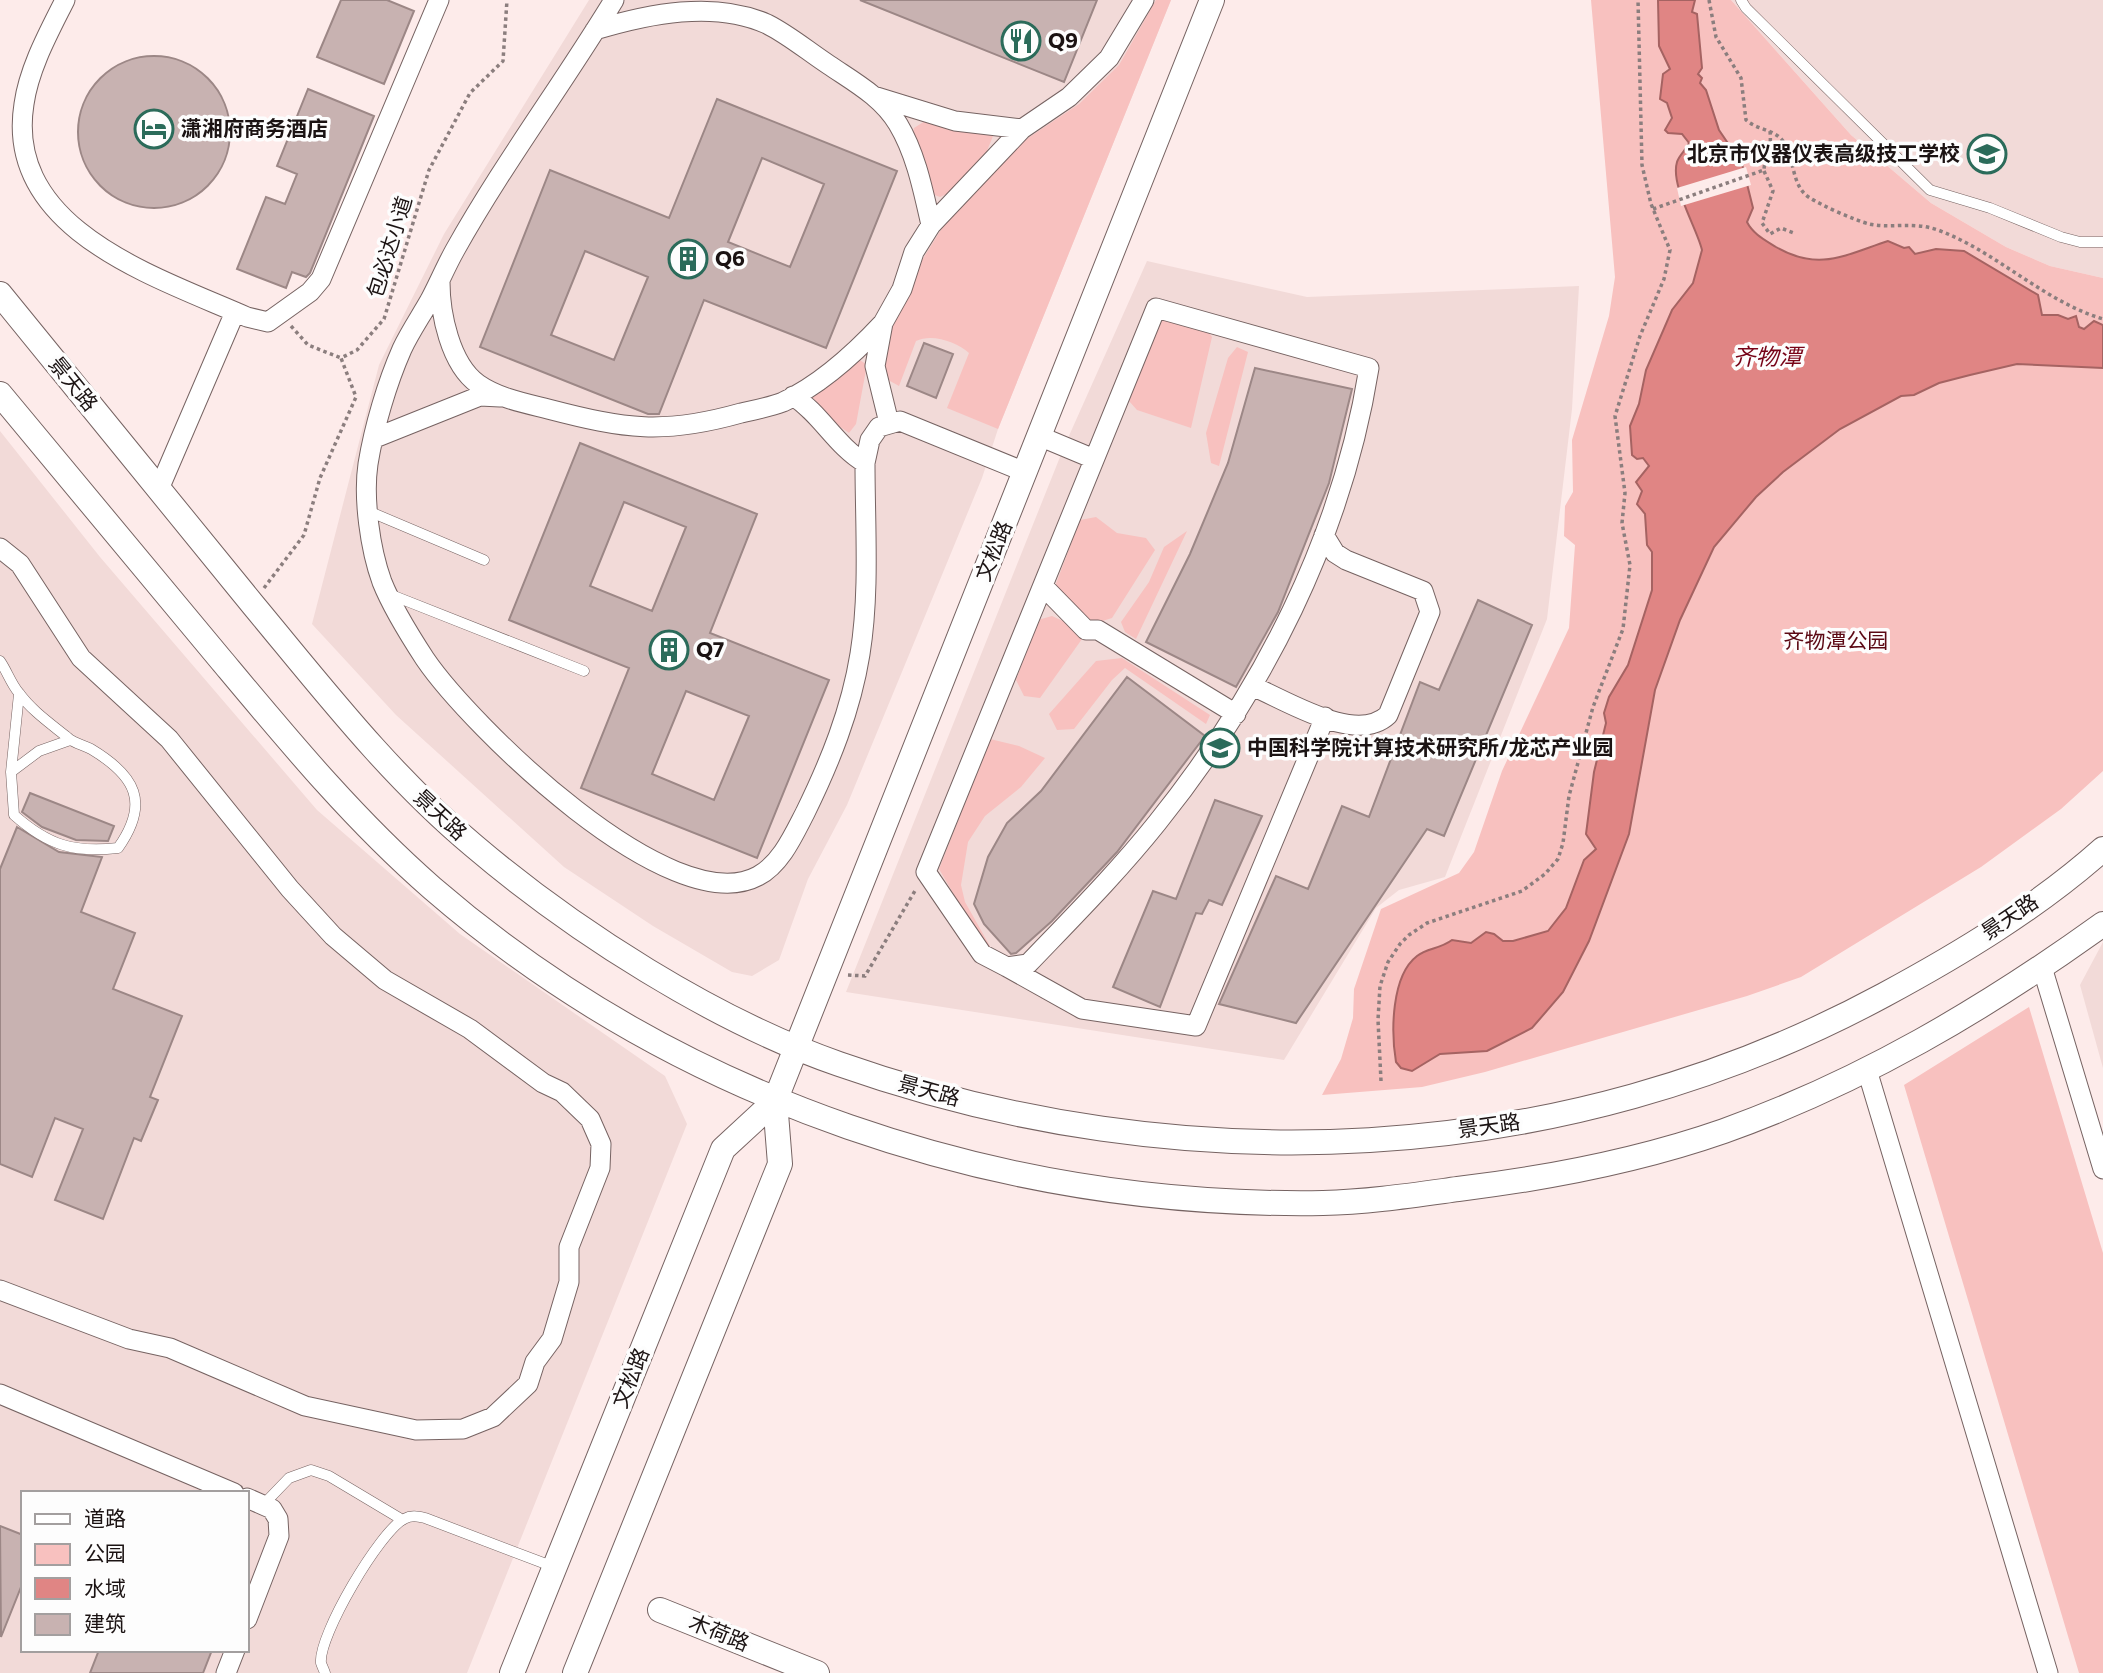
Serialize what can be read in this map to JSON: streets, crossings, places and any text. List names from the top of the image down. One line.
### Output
{"streets":{"street":["景天路","文松路","木荷路"],"path":["包必达小道"]},"crossings":[["景天路","文松路"]],"water":["齐物潭"],"parks":["齐物潭公园"],"places":{"restaurant":["Q9"],"hotel":["潇湘府商务酒店"],"school or university":["北京市仪器仪表高级技工学校","中国科学院计算技术研究所/龙芯产业园"],"building":["Q6","Q7"]},"legend":["道路","公园","水域","建筑"]}
